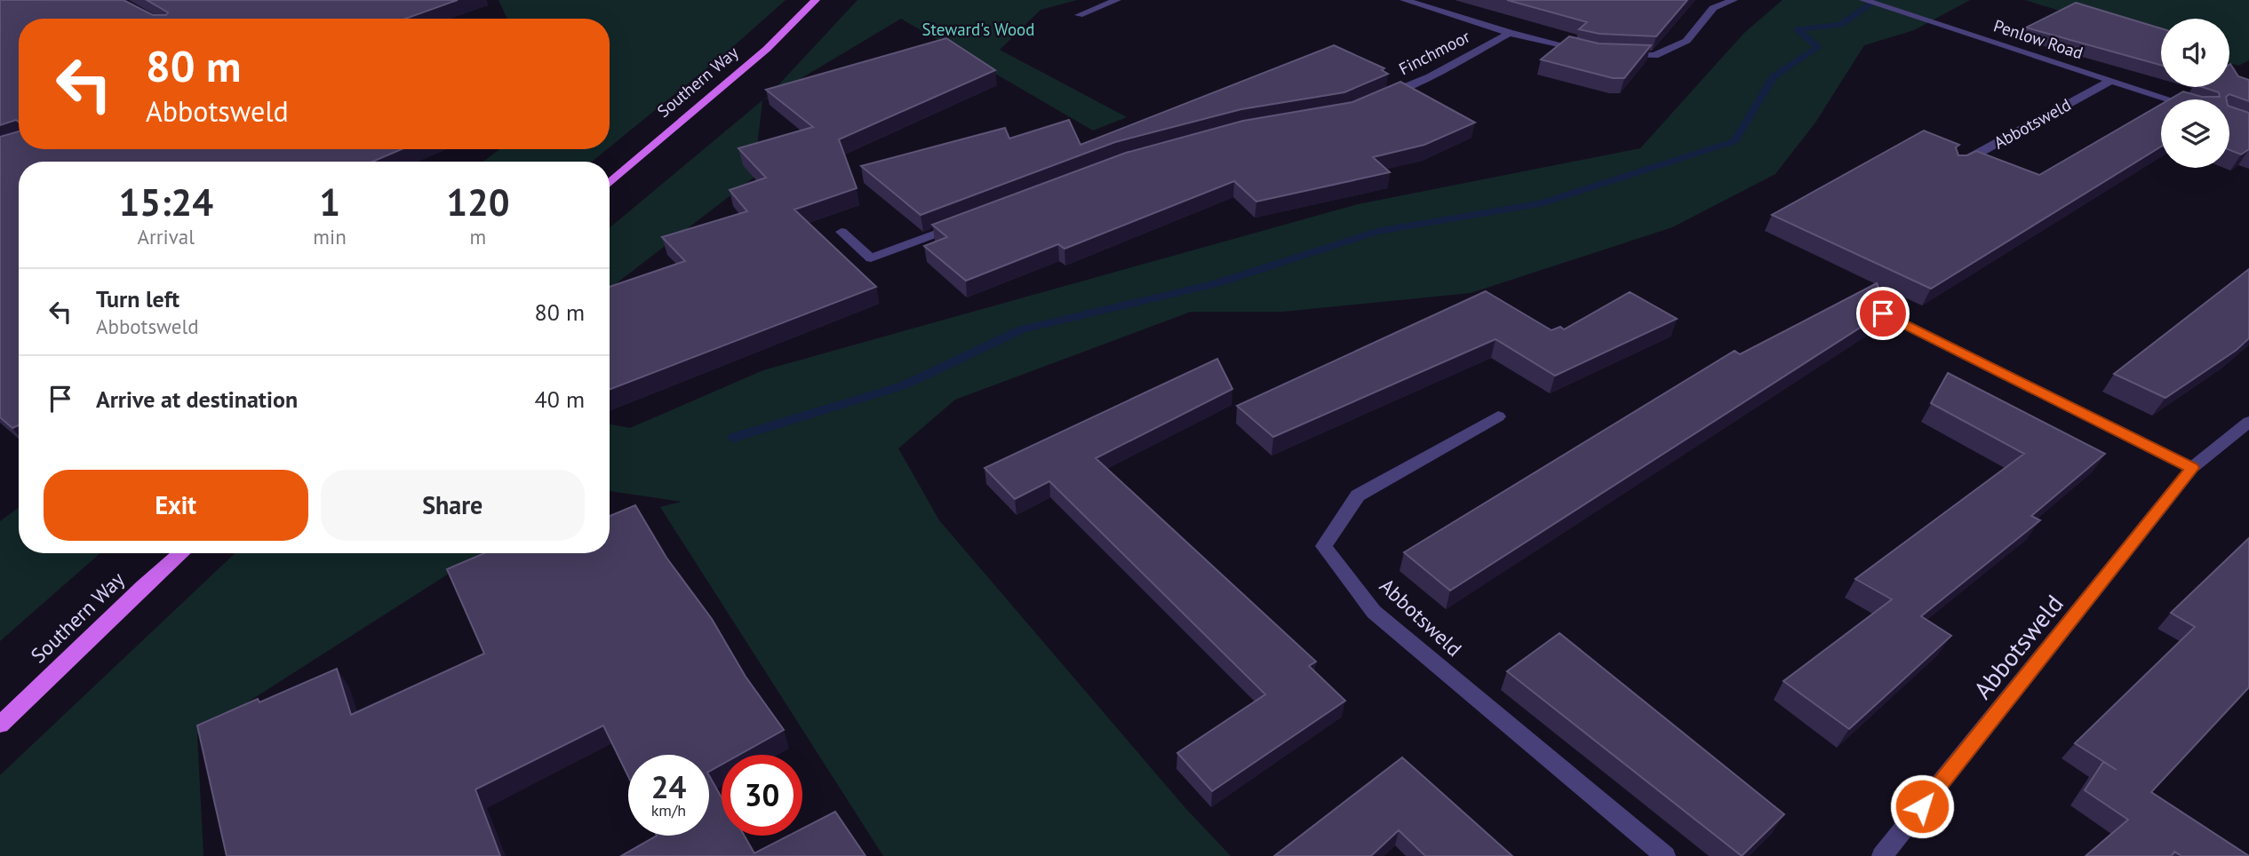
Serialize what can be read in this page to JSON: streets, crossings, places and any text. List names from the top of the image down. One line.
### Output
{"streets":{"main road":["Southern Way"],"street":["Penlow Road","Finchmoor","Abbotsweld"]},"crossings":[["Penlow Road","Abbotsweld"]],"parks":["Steward's Wood"],"page":{"turn":["80 m","Abbotsweld"],"eta":["15:24","Arrival","1","min","120","m"],"list":[{"name":"Turn left","note":"Abbotsweld","value":"80 m"},{"name":"Arrive at destination","value":"40 m"}],"buttons":["Exit","Share"],"speed":"24 km/h","limit":"30"}}
